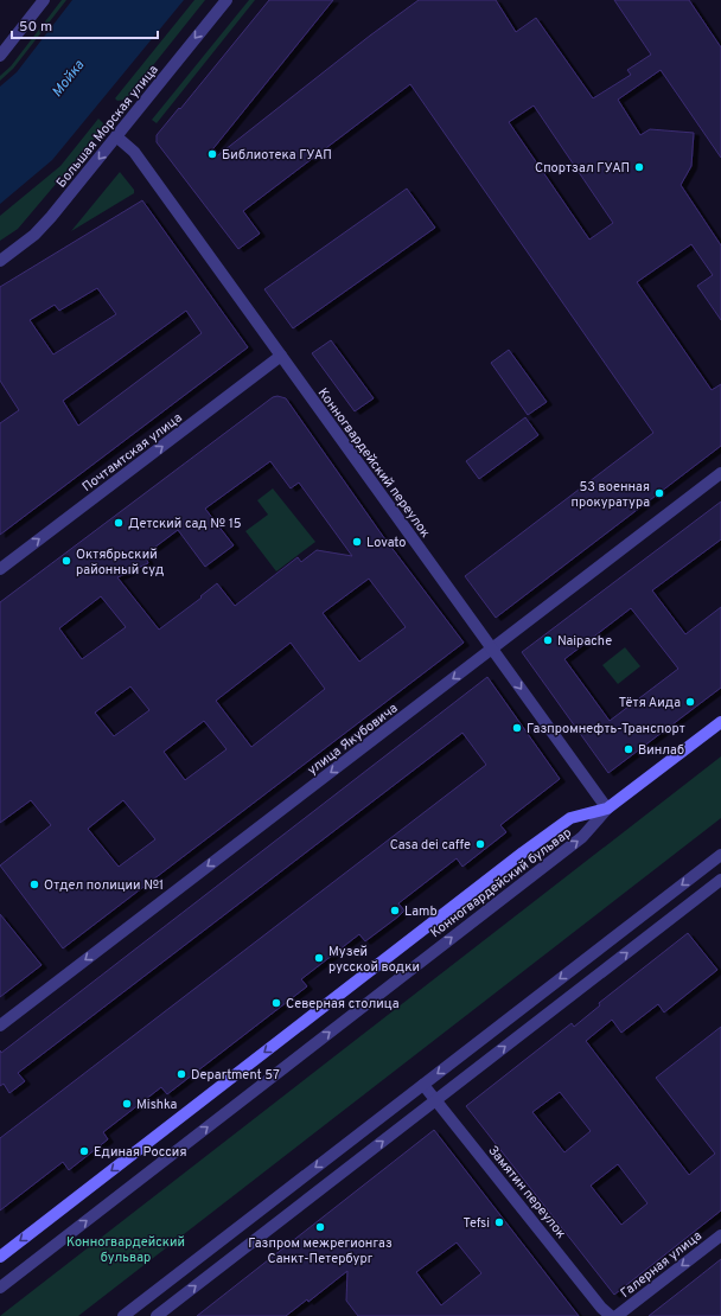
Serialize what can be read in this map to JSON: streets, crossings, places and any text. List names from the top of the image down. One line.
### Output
{"streets":{"main road":["Конногвардейский бульвар"],"street":["Большая Морская улица","Почтамтская улица","Конногвардейский переулок","улица Якубовича","Замятин переулок","Галерная улица"]},"crossings":[["Большая Морская улица","Конногвардейский переулок"],["Почтамтская улица","Конногвардейский переулок"],["Конногвардейский переулок","улица Якубовича"],["Конногвардейский переулок","Конногвардейский бульвар"]],"one_way":["Большая Морская улица","Почтамтская улица","улица Якубовича","Галерная улица"],"water":["Мойка"],"parks":["Конногвардейский бульвар"],"places":["Библиотека ГУАП","Спортзал ГУАП","53 военная прокуратура","Детский сад № 15","Lovato","Октябрьский районный суд","Naipache","Тётя Аида","Газпромнефть-Транспорт","Винлаб","Casa dei caffe","Отдел полиции №1","Lamb","Музей русской водки","Северная столица","Department 57","Mishka","Единая Россия","Tefsi","Газпром межрегионгаз Санкт-Петербург"],"scale_bar":"50 m"}
